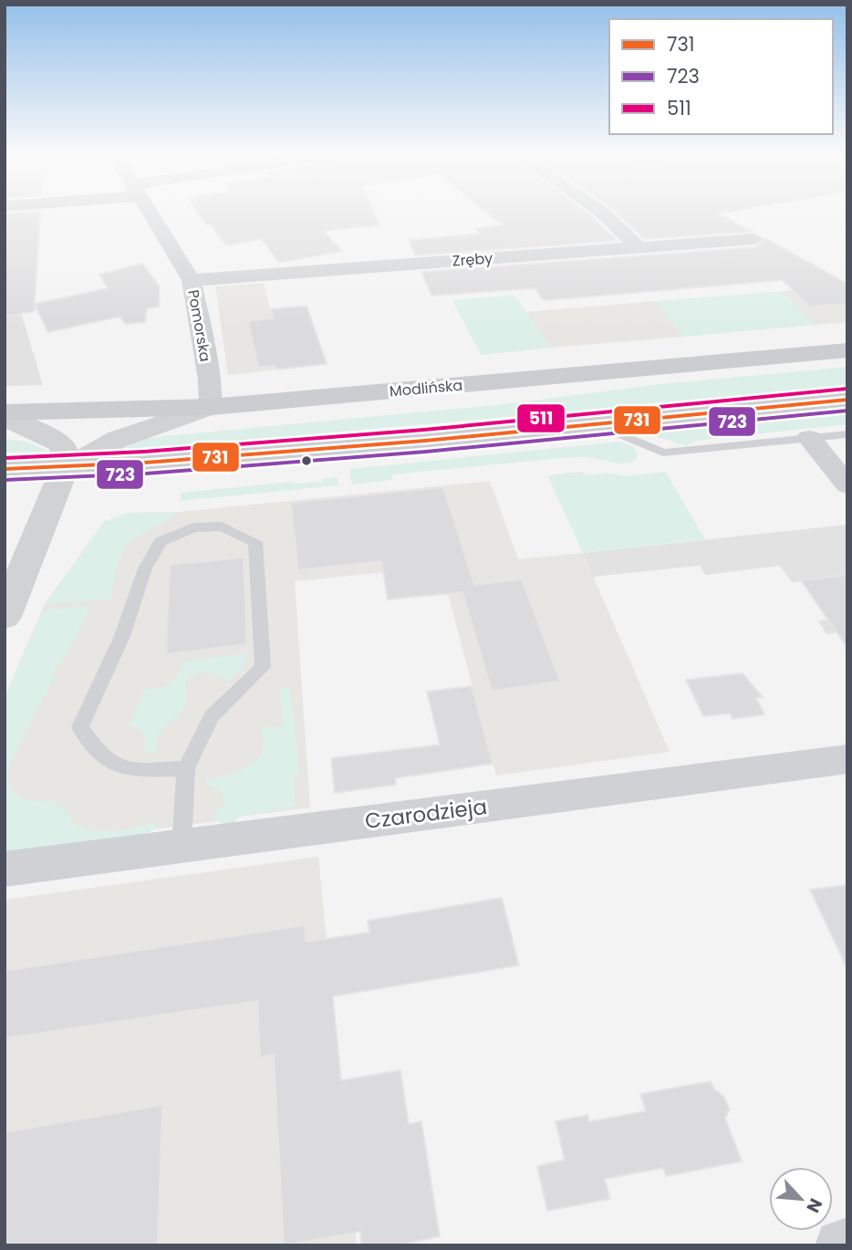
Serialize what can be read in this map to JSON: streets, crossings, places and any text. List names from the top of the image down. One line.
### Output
{"streets":{"main road":["Modlińska"],"street":["Zręby","Pomorska","Czarodzieja"]},"crossings":[["Zręby","Pomorska"],["Pomorska","Modlińska"]],"lines":["transit line 511","transit line 731","transit line 723"],"legend":["731","723","511"],"north":"bottom right"}
